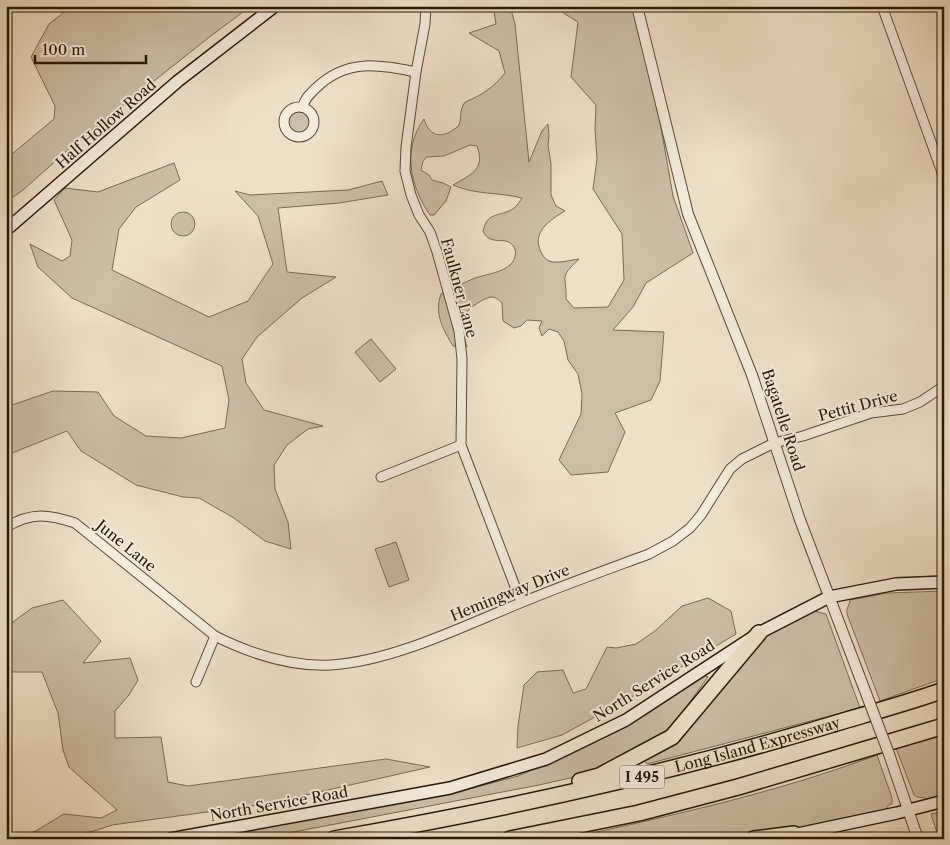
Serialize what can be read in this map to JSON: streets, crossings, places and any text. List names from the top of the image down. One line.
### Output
{"streets":{"highway":["Long Island Expressway","I 495"],"main road":["Half Hollow Road","North Service Road"],"street":["Faulkner Lane","Pettit Drive","Bagatelle Road","June Lane","Hemingway Drive"]},"crossings":[["Faulkner Lane","Hemingway Drive"],["Pettit Drive","Bagatelle Road"],["Pettit Drive","Hemingway Drive"],["Bagatelle Road","Hemingway Drive"],["Bagatelle Road","North Service Road"],["June Lane","Hemingway Drive"]],"scale_bar":"100 m"}
